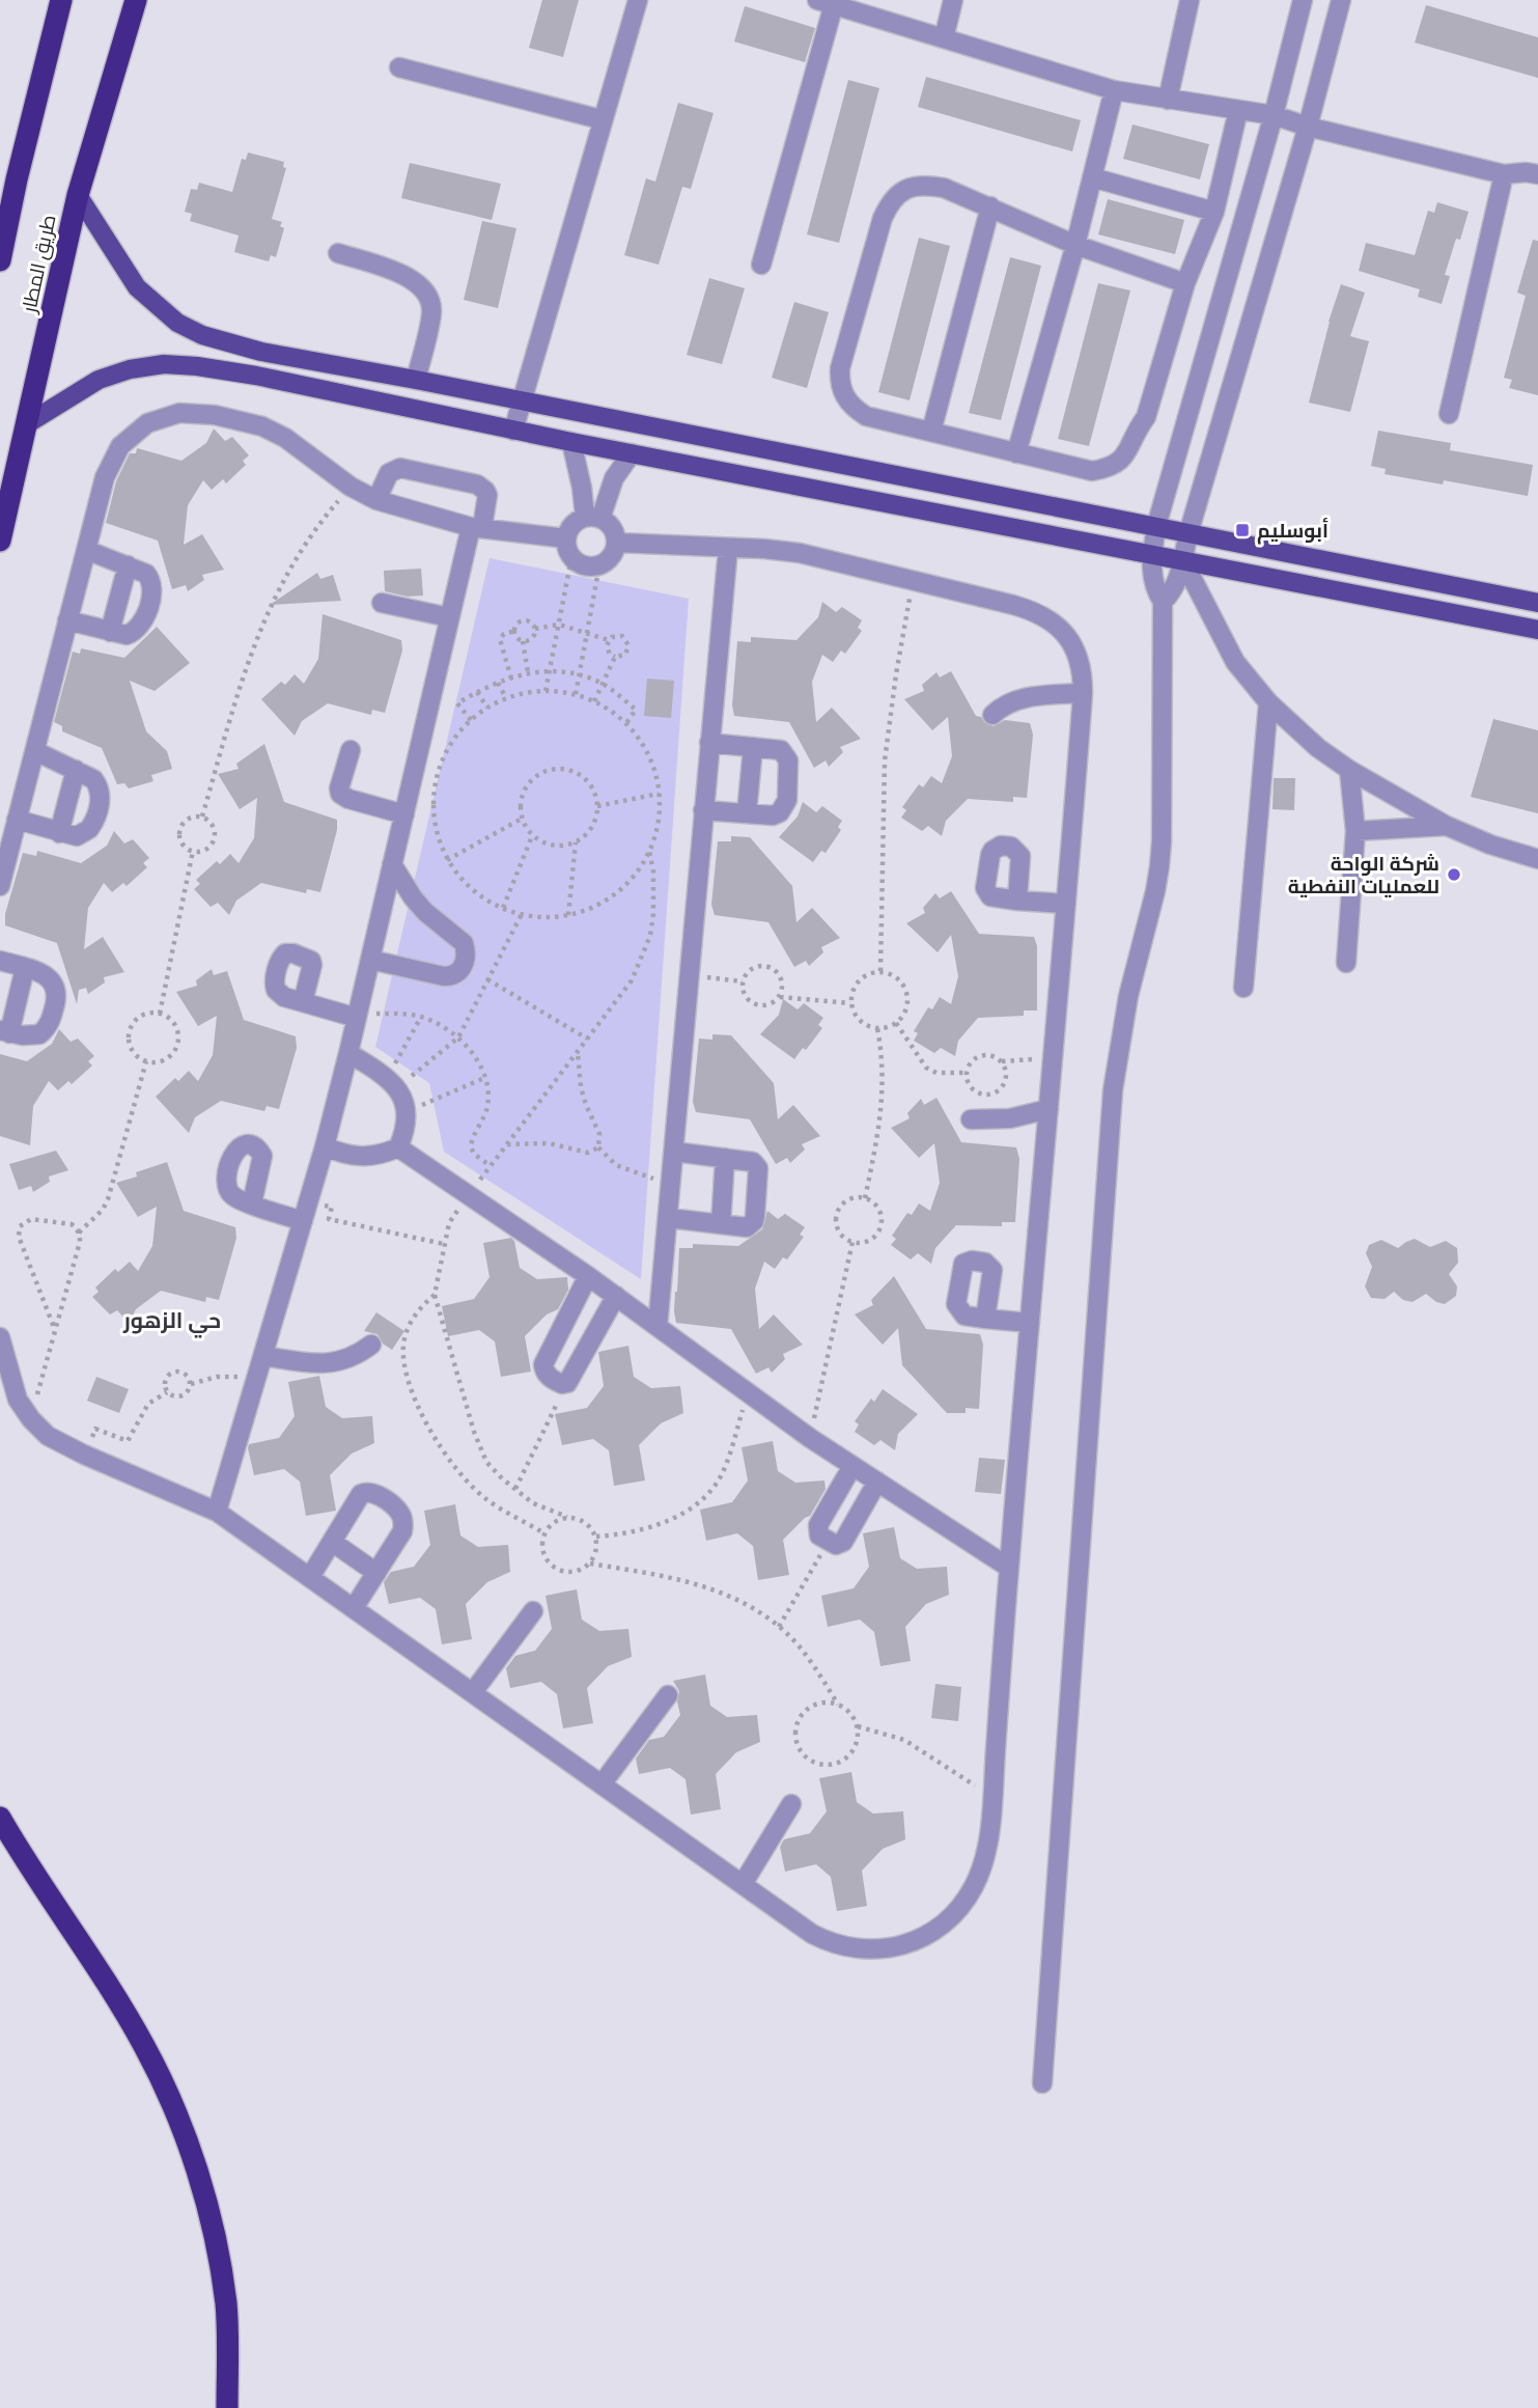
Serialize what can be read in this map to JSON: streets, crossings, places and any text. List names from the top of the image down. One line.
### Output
{"streets":{"highway":["طريق المطار"]},"districts":["حي الزهور"],"places":{"transit":["أبوسليم"],"other":["شركة الواحة للعمليات النفطية"]}}
